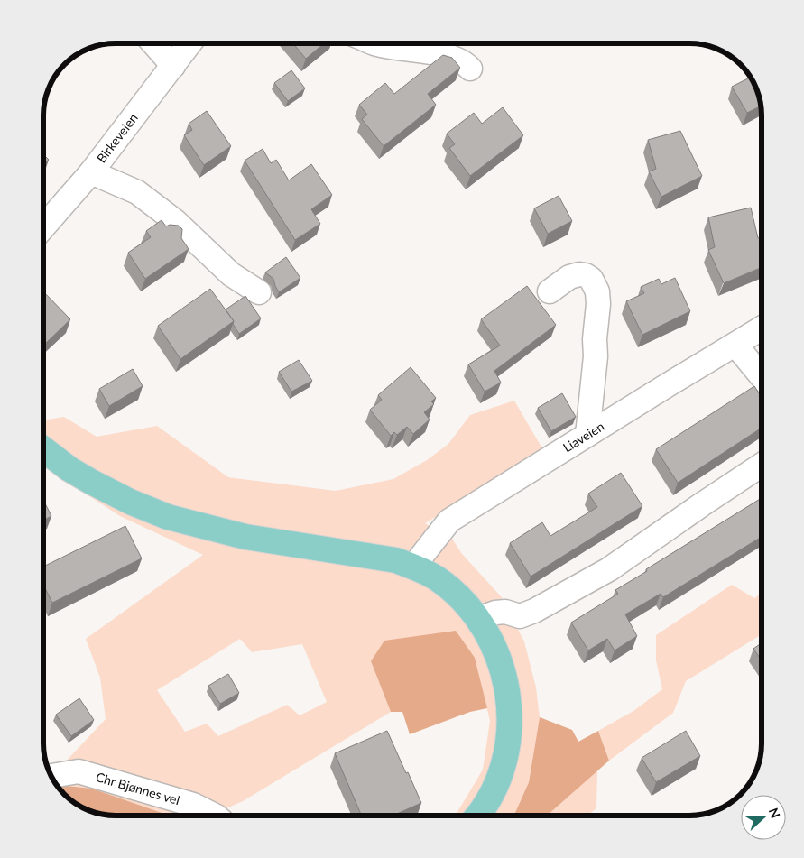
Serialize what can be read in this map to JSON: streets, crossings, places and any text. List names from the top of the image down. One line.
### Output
{"streets":{"street":["Birkeveien","Liaveien","Chr Bjønnes vei"]},"north":"right"}
